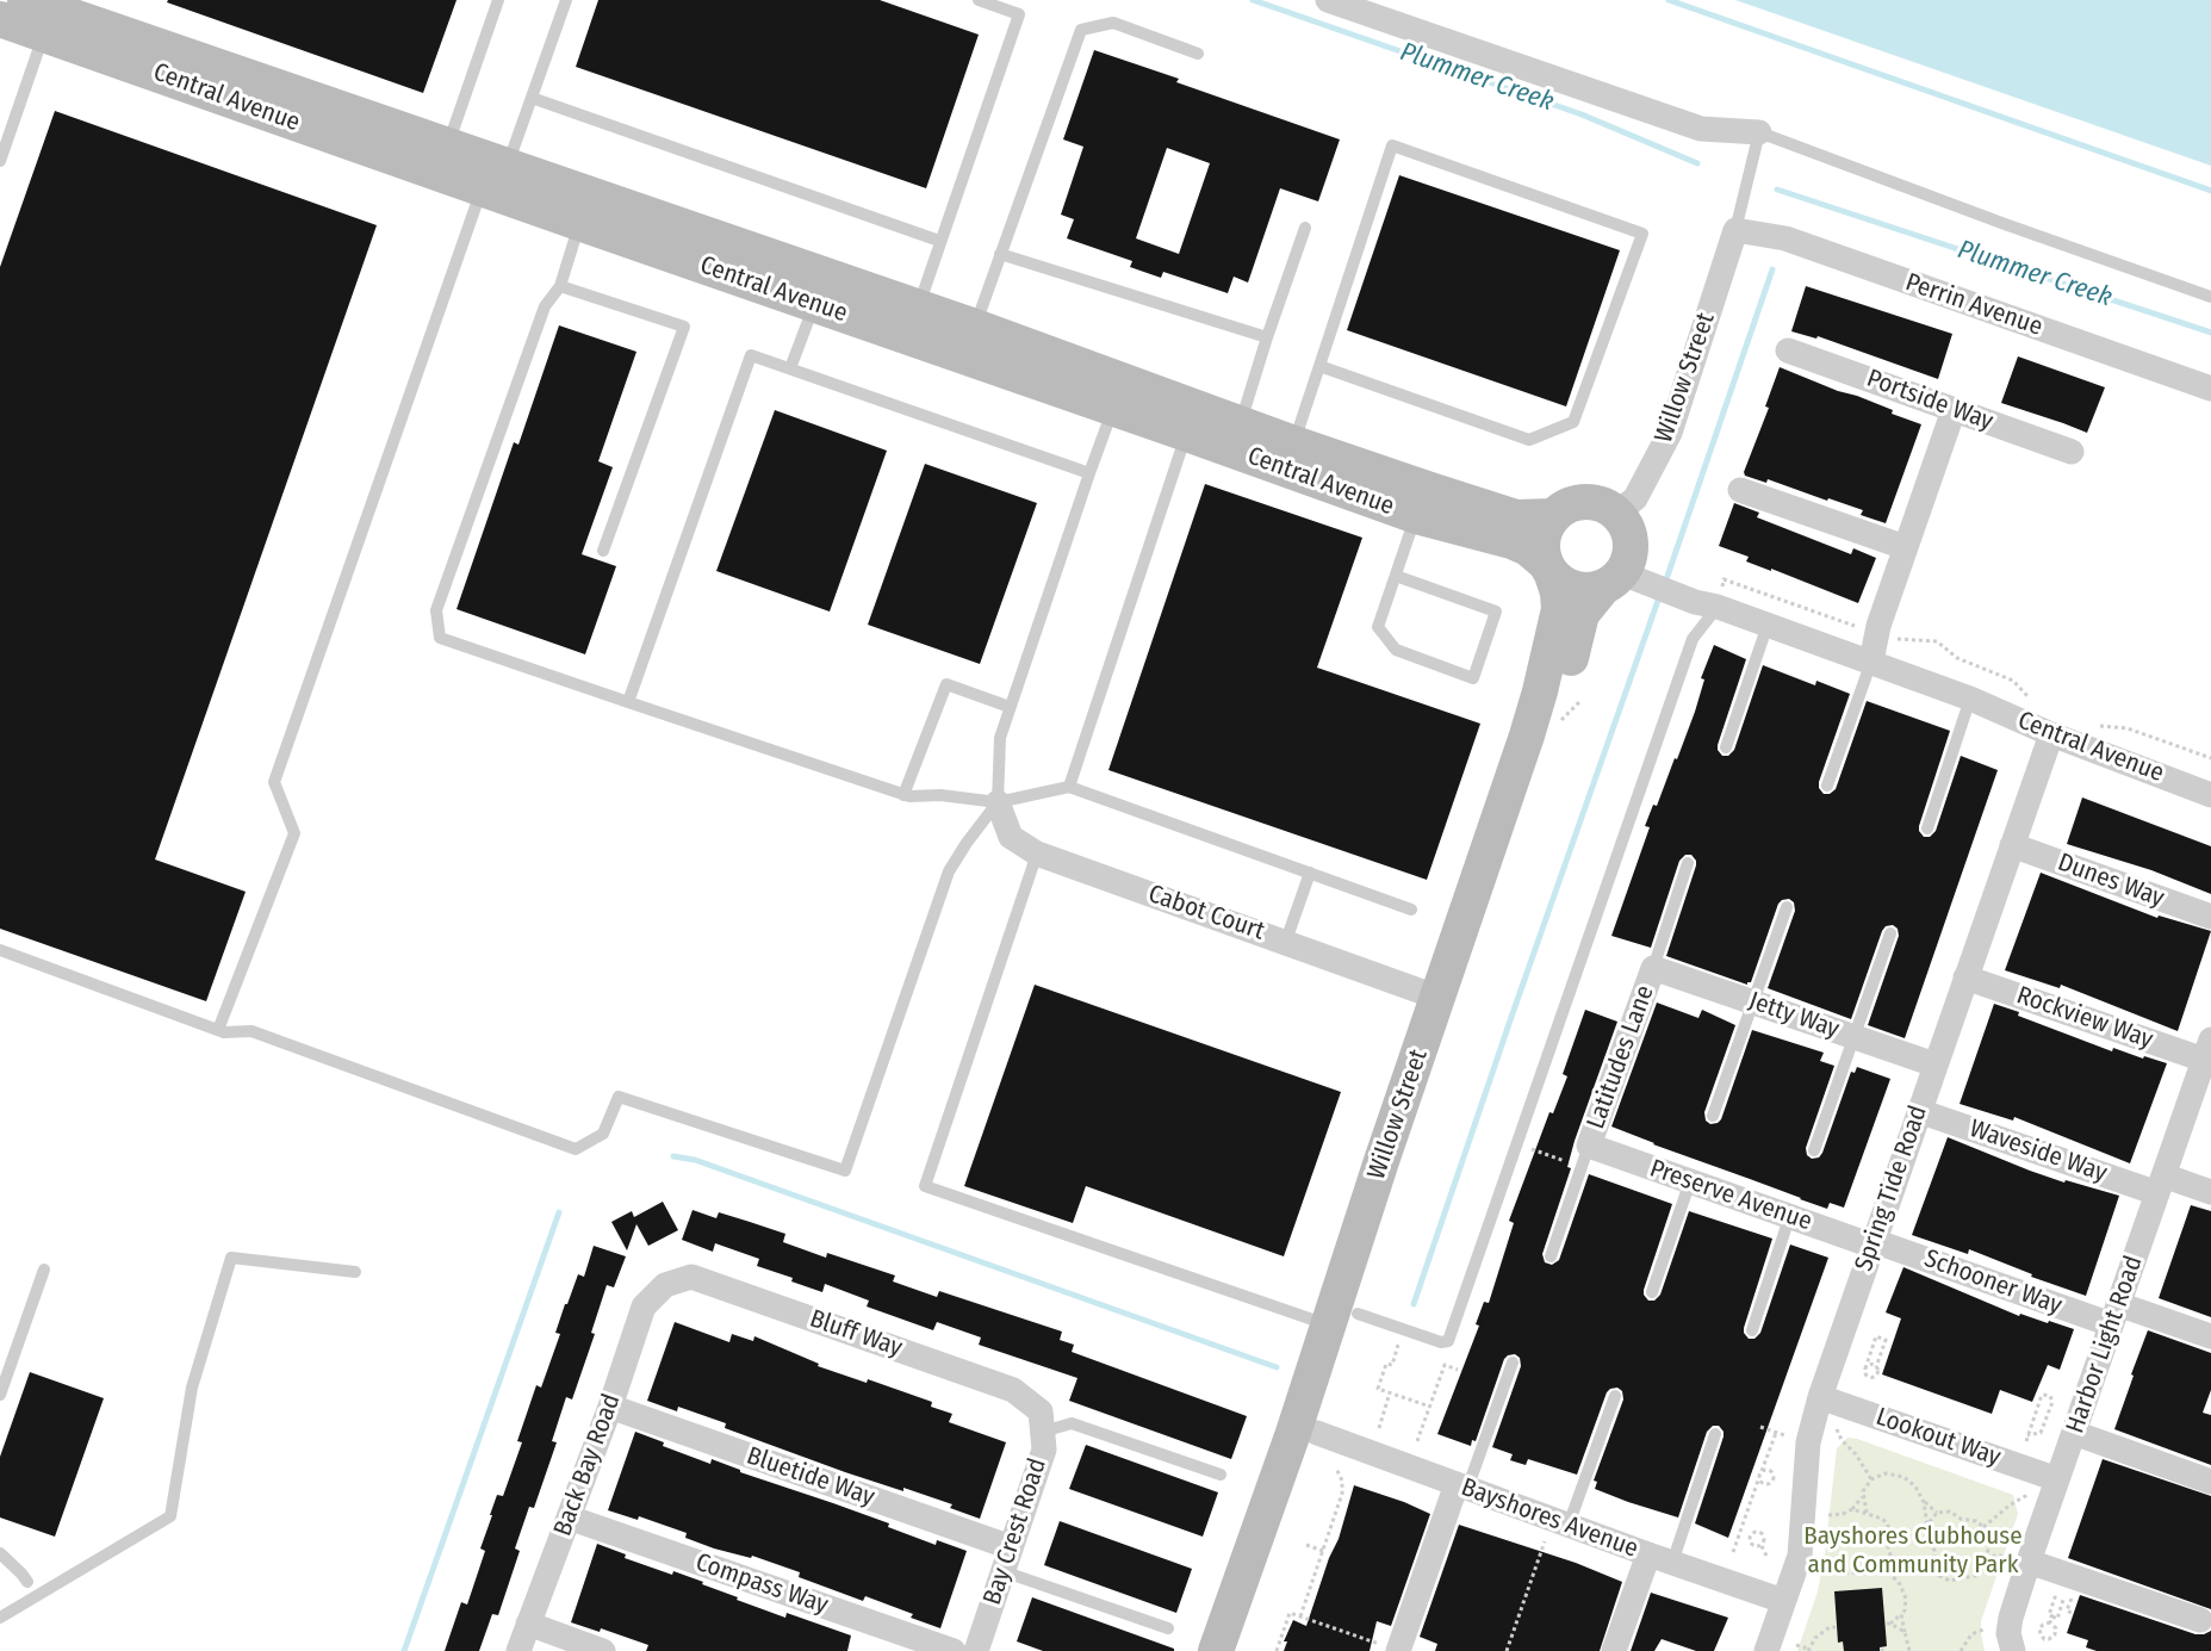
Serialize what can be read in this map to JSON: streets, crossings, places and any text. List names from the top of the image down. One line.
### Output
{"streets":{"street":["Central Avenue","Perrin Avenue","Willow Street","Portside Way","Dunes Way","Cabot Court","Jetty Way","Rockview Way","Latitudes Lane","Waveside Way","Spring Tide Road","Preserve Avenue","Schooner Way","Bluff Way","Harbor Light Road","Lookout Way","Back Bay Road","Bluetide Way","Bayshores Avenue","Bay Crest Road","Compass Way"]},"crossings":[["Central Avenue","Willow Street"],["Central Avenue","Spring Tide Road"],["Perrin Avenue","Willow Street"],["Willow Street","Cabot Court"],["Willow Street","Bayshores Avenue"],["Dunes Way","Spring Tide Road"],["Jetty Way","Latitudes Lane"],["Jetty Way","Spring Tide Road"],["Rockview Way","Spring Tide Road"],["Rockview Way","Harbor Light Road"],["Latitudes Lane","Preserve Avenue"],["Waveside Way","Spring Tide Road"],["Waveside Way","Harbor Light Road"],["Spring Tide Road","Preserve Avenue"],["Spring Tide Road","Schooner Way"],["Spring Tide Road","Lookout Way"],["Spring Tide Road","Bayshores Avenue"],["Preserve Avenue","Schooner Way"],["Schooner Way","Harbor Light Road"],["Bluff Way","Back Bay Road"],["Bluff Way","Bay Crest Road"],["Harbor Light Road","Lookout Way"],["Back Bay Road","Bluetide Way"],["Back Bay Road","Compass Way"],["Bluetide Way","Bay Crest Road"]],"water":["Plummer Creek"],"parks":["Bayshores Clubhouse and Community Park"]}
